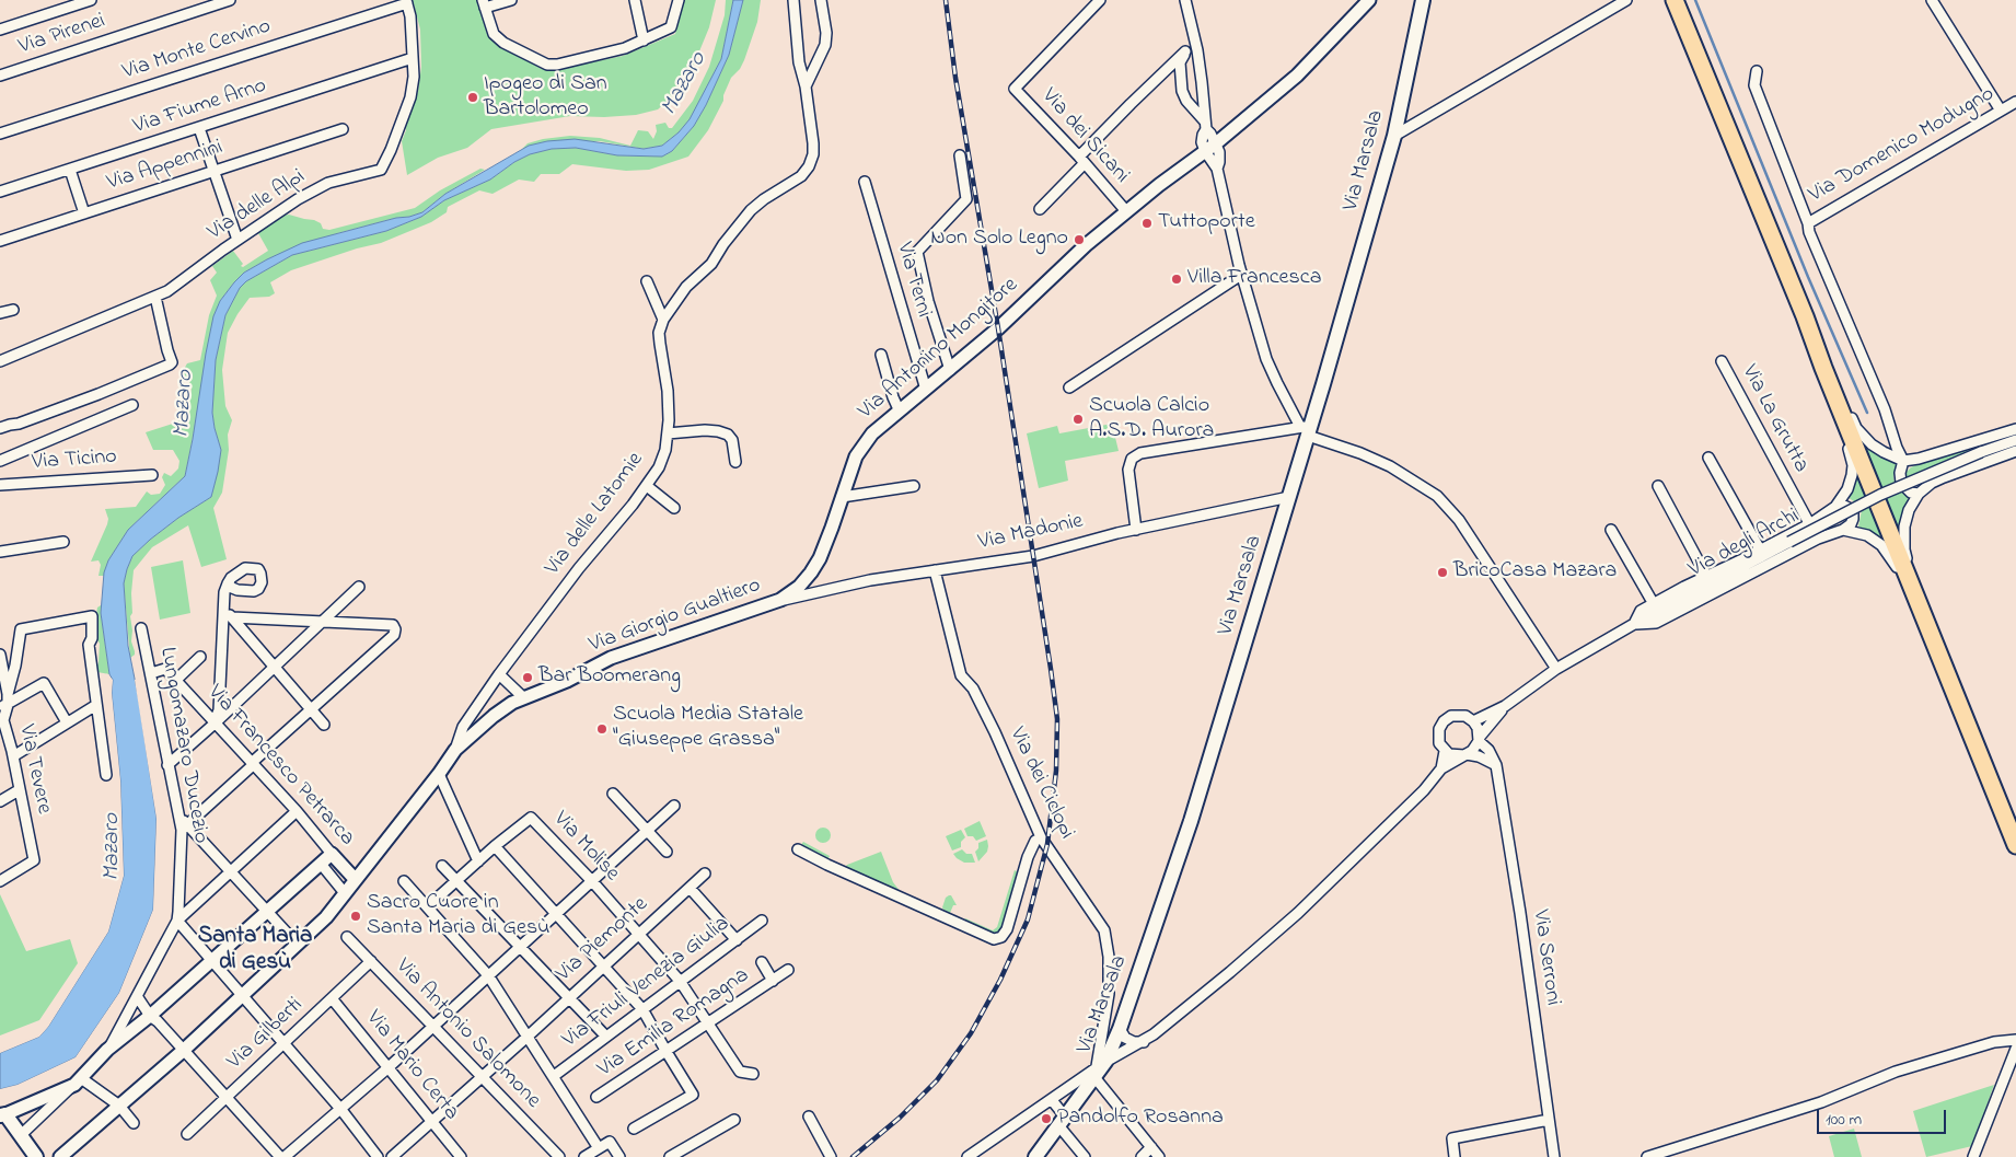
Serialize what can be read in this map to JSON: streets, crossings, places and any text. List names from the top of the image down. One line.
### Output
{"streets":{"main road":["Via Marsala"],"street":["Via Pirenei","Via Monte Cervino","Via Fiume Arno","Via dei Sicani","Via Domenico Modugno","Via Appennini","Via delle Alpi","Via Terni","Via Antonino Mongitore","Via La Grutta","Via Ticino","Via delle Latomie","Via Madonie","Via degli Archi","Via Giorgio Gualtiero","Lungomazaro Ducezio","Via Francesco Petrarca","Via Tevere","Via dei Ciclopi","Via Molise","Via Piemonte","Via Serroni","Via Friuli Venezia Giulia","Via Emilia Romagna","Via Gilberti","Via Antonio Salomone","Via Mario Certa"]},"crossings":[["Via Monte Cervino","Via delle Alpi"],["Via Fiume Arno","Via delle Alpi"],["Via dei Sicani","Via Antonino Mongitore"],["Via Marsala","Via Madonie"],["Via Marsala","Via dei Ciclopi"],["Via Terni","Via Antonino Mongitore"],["Via Antonino Mongitore","Via Giorgio Gualtiero"],["Via delle Latomie","Via Giorgio Gualtiero"],["Via Madonie","Via Giorgio Gualtiero"],["Via Madonie","Via dei Ciclopi"],["Via degli Archi","Via Serroni"],["Via Giorgio Gualtiero","Via Francesco Petrarca"],["Lungomazaro Ducezio","Via Francesco Petrarca"],["Via Molise","Via Piemonte"],["Via Molise","Via Friuli Venezia Giulia"],["Via Molise","Via Emilia Romagna"],["Via Piemonte","Via Antonio Salomone"],["Via Piemonte","Via Mario Certa"],["Via Gilberti","Via Antonio Salomone"],["Via Gilberti","Via Mario Certa"]],"districts":["Santa Maria di Gesù"],"water":["Mazaro"],"places":["Ipogeo di San Bartolomeo","Tuttoporte","Non Solo Legno","Villa Francesca","Scuola Calcio A.S.D. Aurora","BricoCasa Mazara","Bar Boomerang","Scuola Media Statale \"Giuseppe Grassa\"","Sacro Cuore in Santa Maria di Gesù","Pandolfo Rosanna"],"scale_bar":"100 m"}
